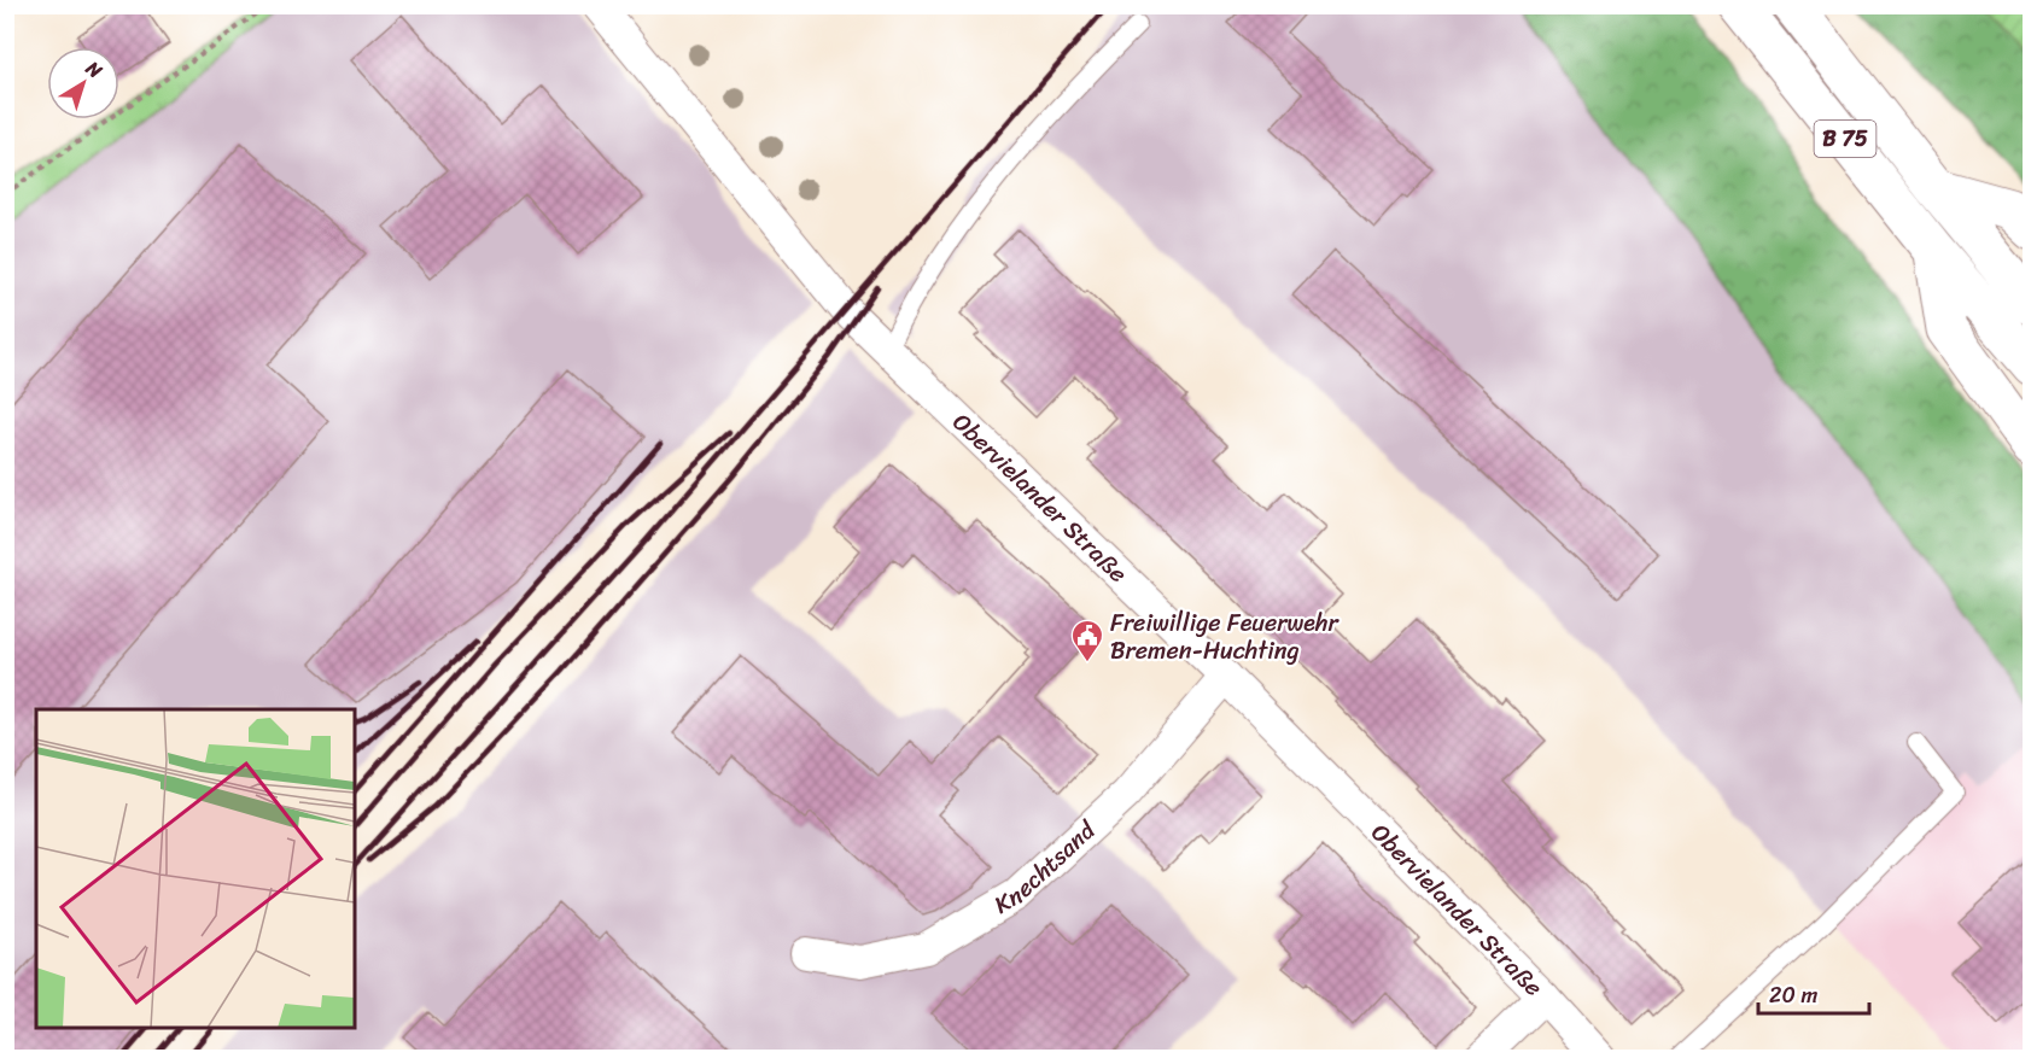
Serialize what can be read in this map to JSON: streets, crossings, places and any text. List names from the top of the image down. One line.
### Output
{"streets":{"highway":["B 75"],"street":["Obervielander Straße","Knechtsand"]},"crossings":[["Obervielander Straße","Knechtsand"]],"places":{"public building":["Freiwillige Feuerwehr Bremen-Huchting"]},"scale_bar":"20 m","north":"top right"}
